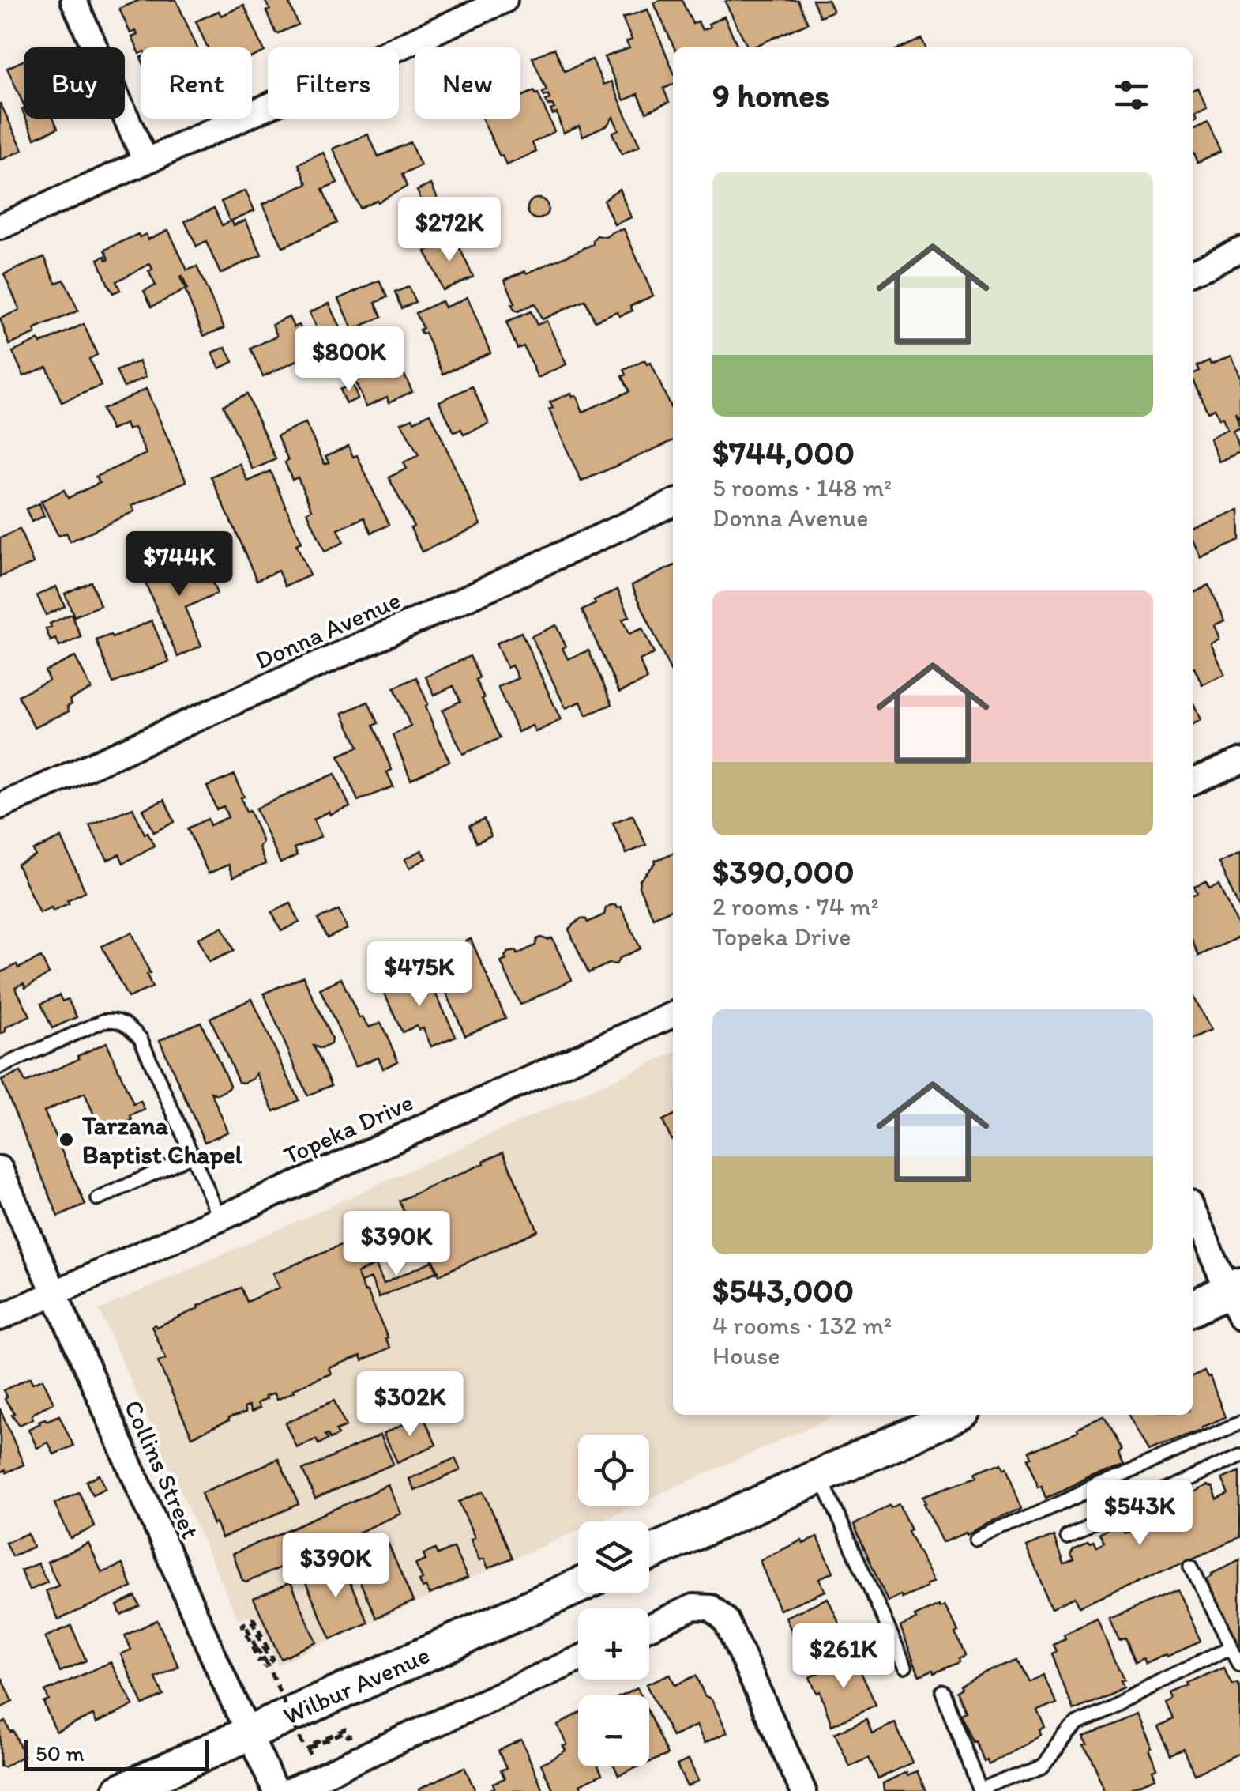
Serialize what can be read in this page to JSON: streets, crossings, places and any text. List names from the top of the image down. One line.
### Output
{"streets":{"main road":["Wilbur Avenue"],"street":["Donna Avenue","Topeka Drive","Collins Street"]},"crossings":[["Topeka Drive","Collins Street"],["Collins Street","Wilbur Avenue"]],"places":["Tarzana Baptist Chapel"],"scale_bar":"50 m","page":{"chip":["Buy","Rent","Filters","New"],"heading":"9 homes","list":[{"name":"$744,000","note":"5 rooms · 148 m² · Donna Avenue"},{"name":"$390,000","note":"2 rooms · 74 m² · Topeka Drive"},{"name":"$543,000","note":"4 rooms · 132 m² · House"}],"price":["$272K","$800K","$744K","$475K","$390K","$302K","$543K","$390K","$261K"],"map_buttons":["+","−"],"scale":"50 m"}}
